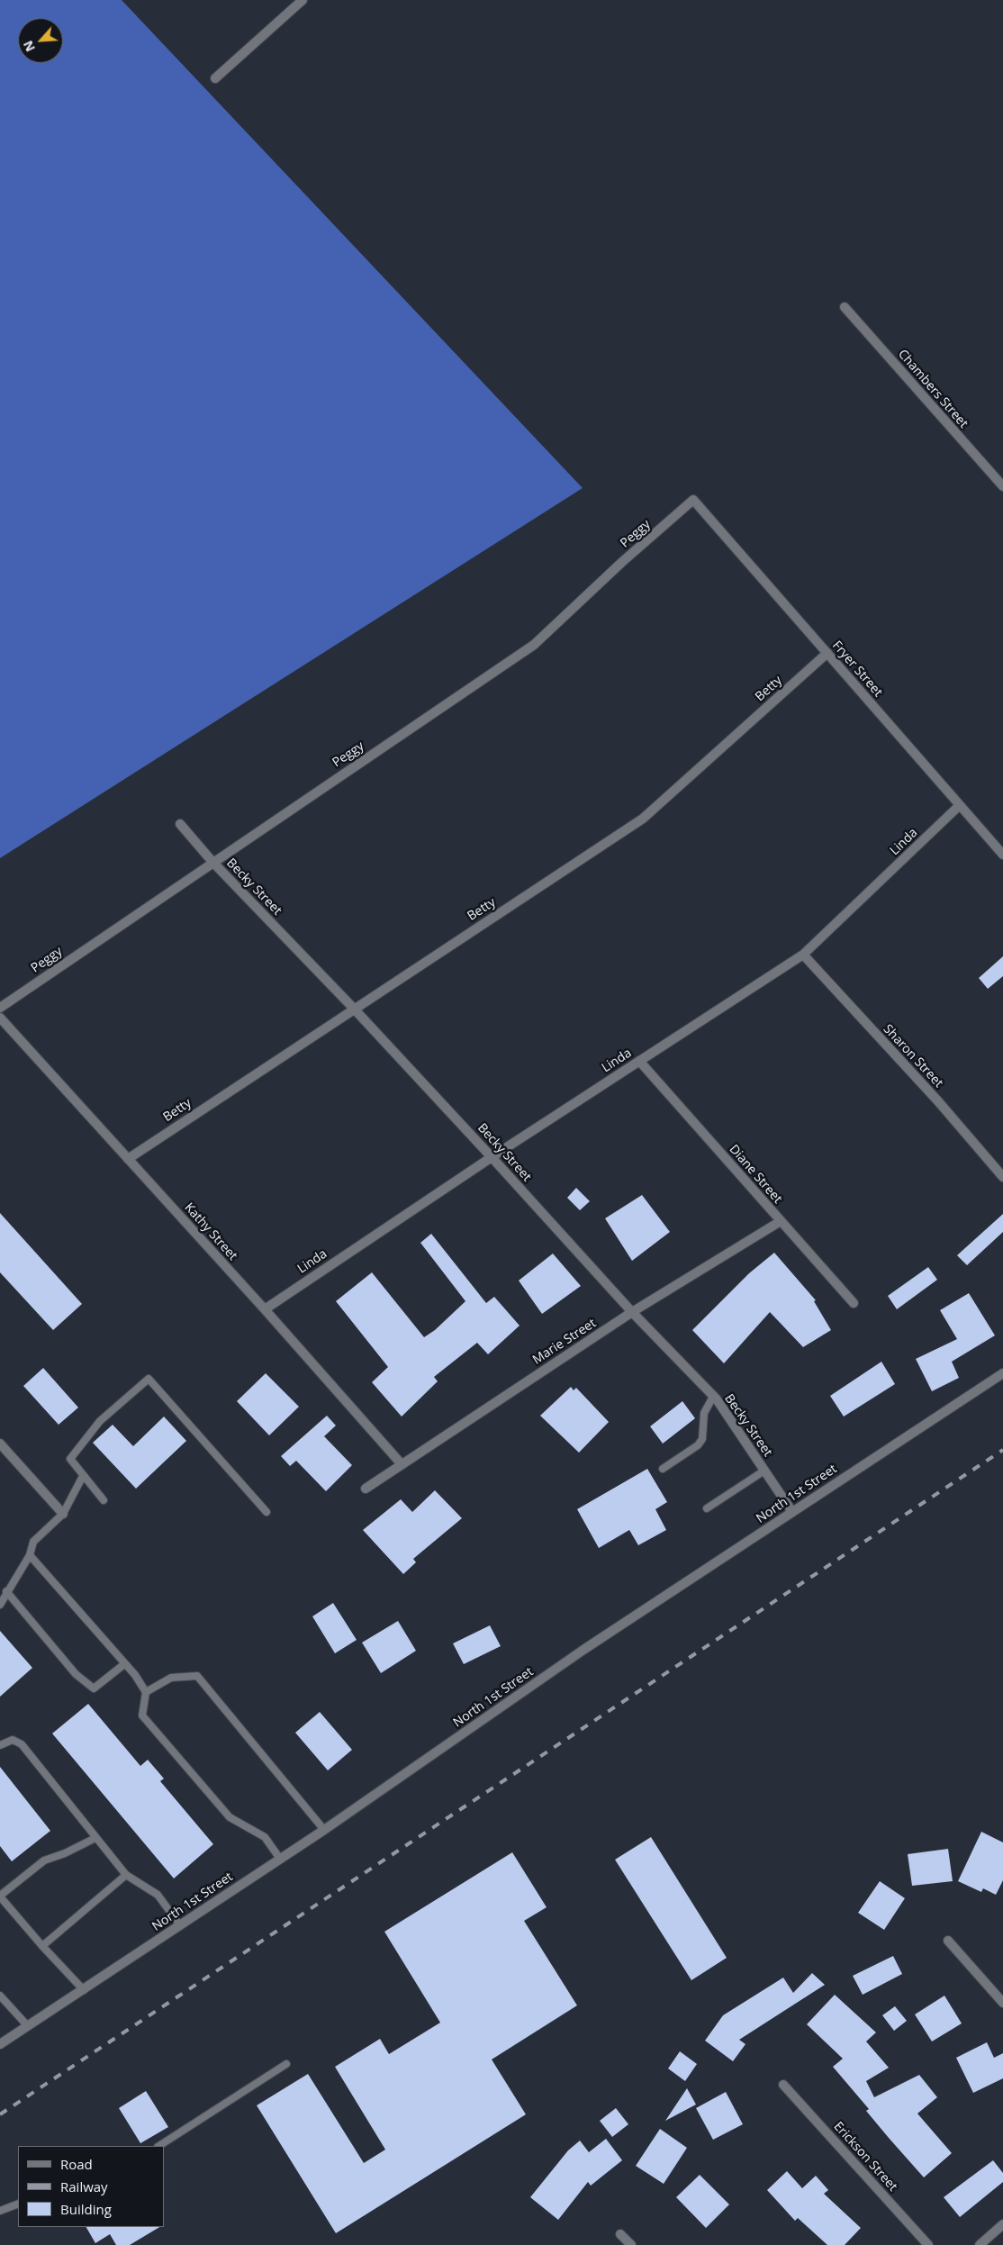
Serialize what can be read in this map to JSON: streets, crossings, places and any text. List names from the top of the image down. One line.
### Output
{"streets":{"street":["Chambers Street","Peggy","Fryer Street","Betty","Linda","Becky Street","Sharon Street","Diane Street","Kathy Street","Marie Street","North 1st Street","Erickson Street"]},"crossings":[["Peggy","Fryer Street"],["Peggy","Becky Street"],["Fryer Street","Betty"],["Fryer Street","Linda"],["Betty","Becky Street"],["Betty","Kathy Street"],["Linda","Becky Street"],["Linda","Sharon Street"],["Linda","Diane Street"],["Linda","Kathy Street"],["Becky Street","Marie Street"],["Becky Street","North 1st Street"],["Diane Street","Marie Street"],["Kathy Street","Marie Street"]],"legend":["Road","Railway","Building"],"north":"bottom left"}
